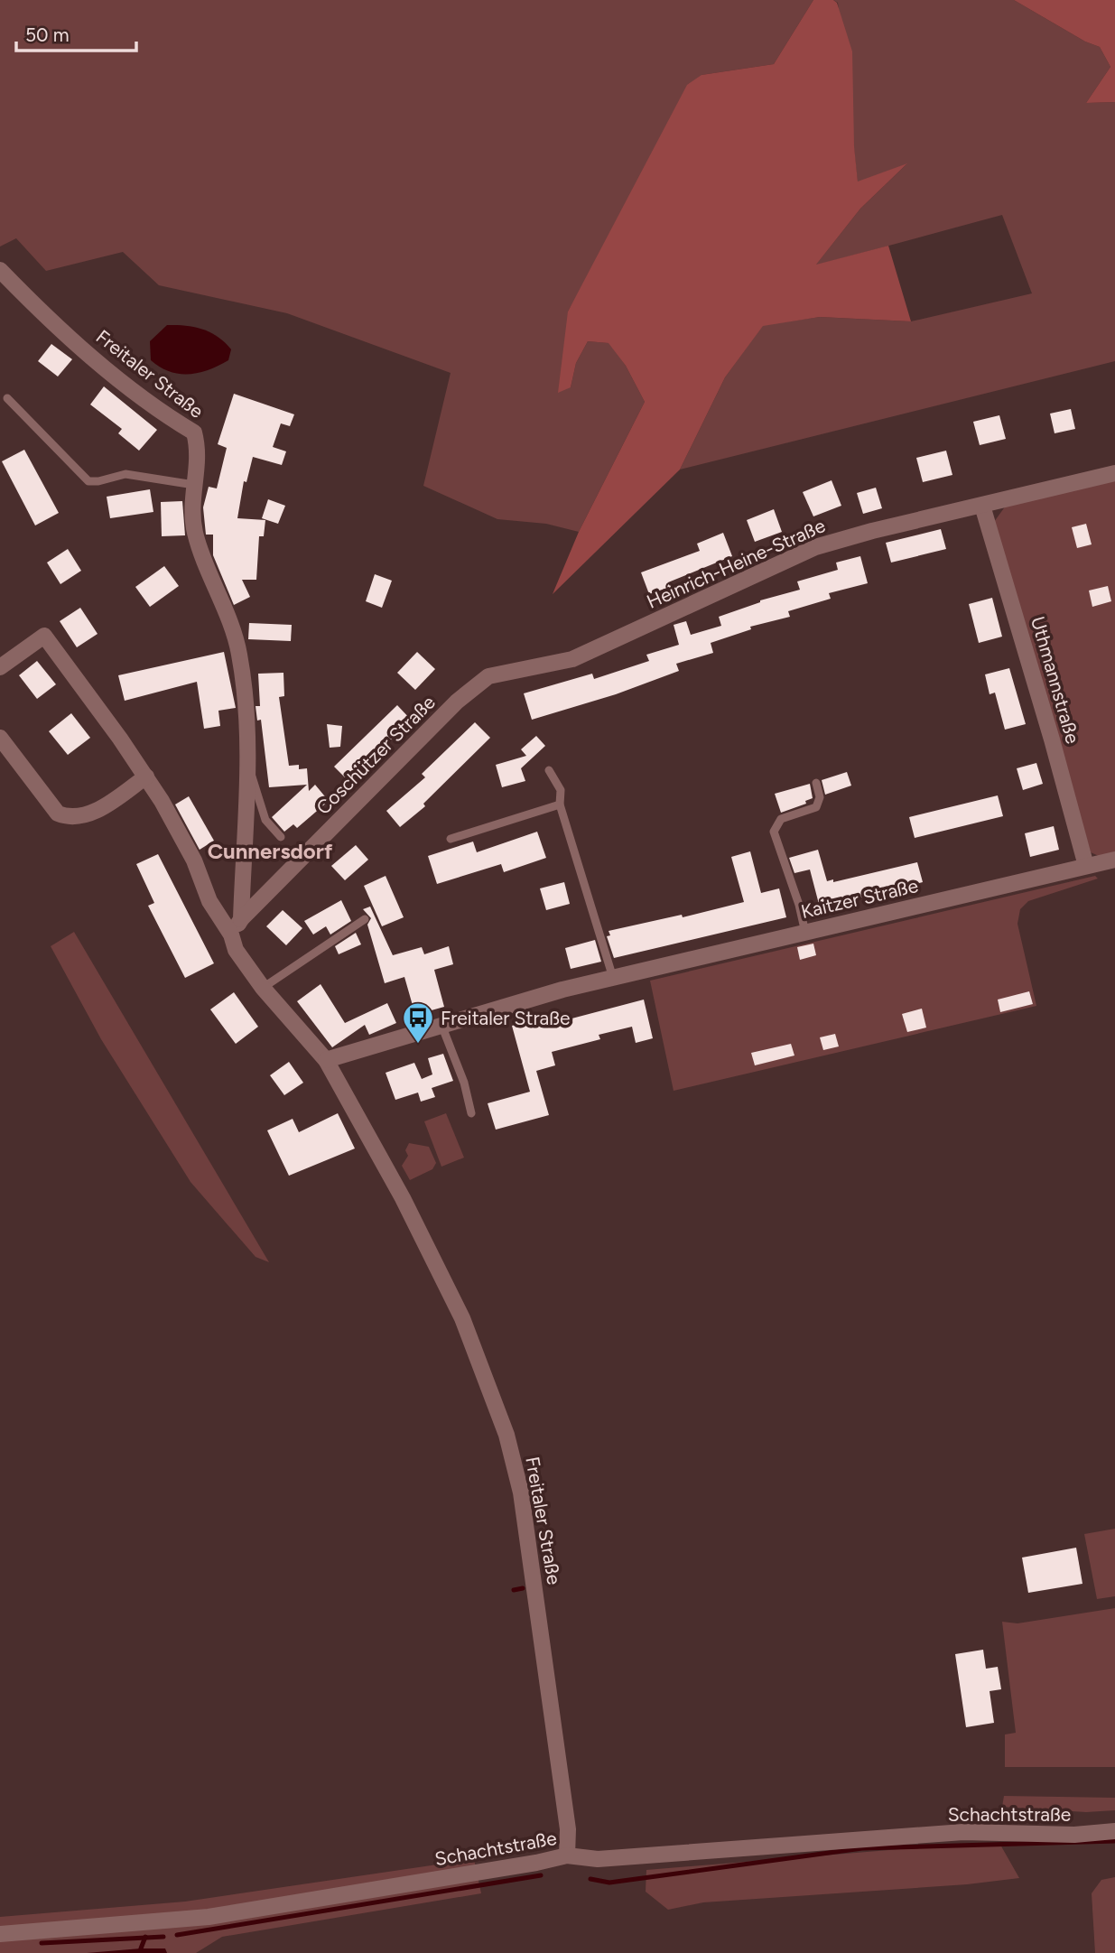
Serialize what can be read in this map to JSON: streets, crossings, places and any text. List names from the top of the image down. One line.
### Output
{"streets":{"street":["Freitaler Straße","Heinrich-Heine-Straße","Uthmannstraße","Coschützer Straße","Kaitzer Straße","Schachtstraße"]},"crossings":[["Freitaler Straße","Coschützer Straße"],["Freitaler Straße","Kaitzer Straße"],["Freitaler Straße","Schachtstraße"],["Heinrich-Heine-Straße","Uthmannstraße"],["Heinrich-Heine-Straße","Coschützer Straße"],["Uthmannstraße","Kaitzer Straße"]],"districts":["Cunnersdorf"],"places":{"bus stop":["Freitaler Straße"]},"scale_bar":"50 m"}
